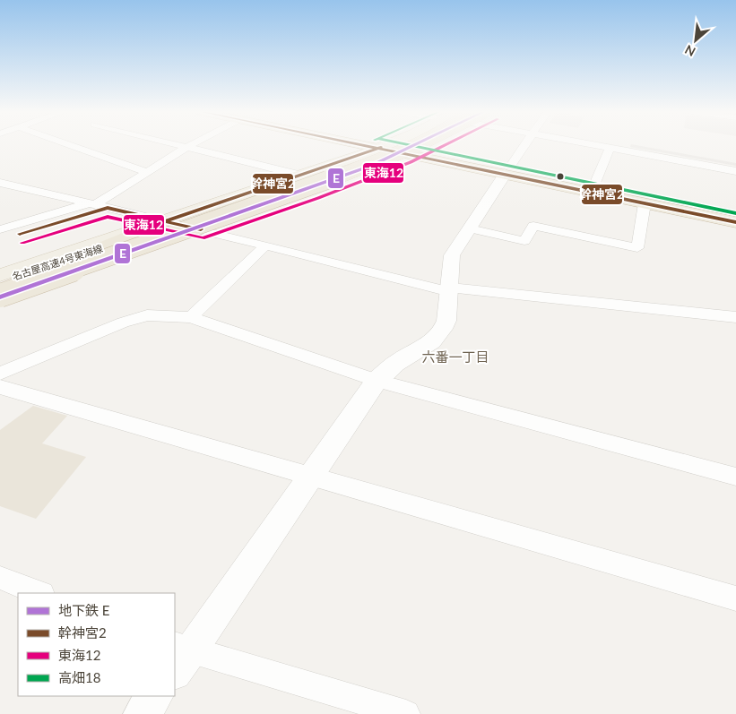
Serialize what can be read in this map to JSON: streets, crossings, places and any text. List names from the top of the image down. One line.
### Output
{"streets":{"highway":["名古屋高速4号東海線"]},"districts":["六番一丁目"],"lines":["metro line E","transit line 幹神宮2","transit line 東海12","transit line 高畑18"],"legend":["地下鉄 E","幹神宮2","東海12","高畑18"],"north":"bottom left"}
